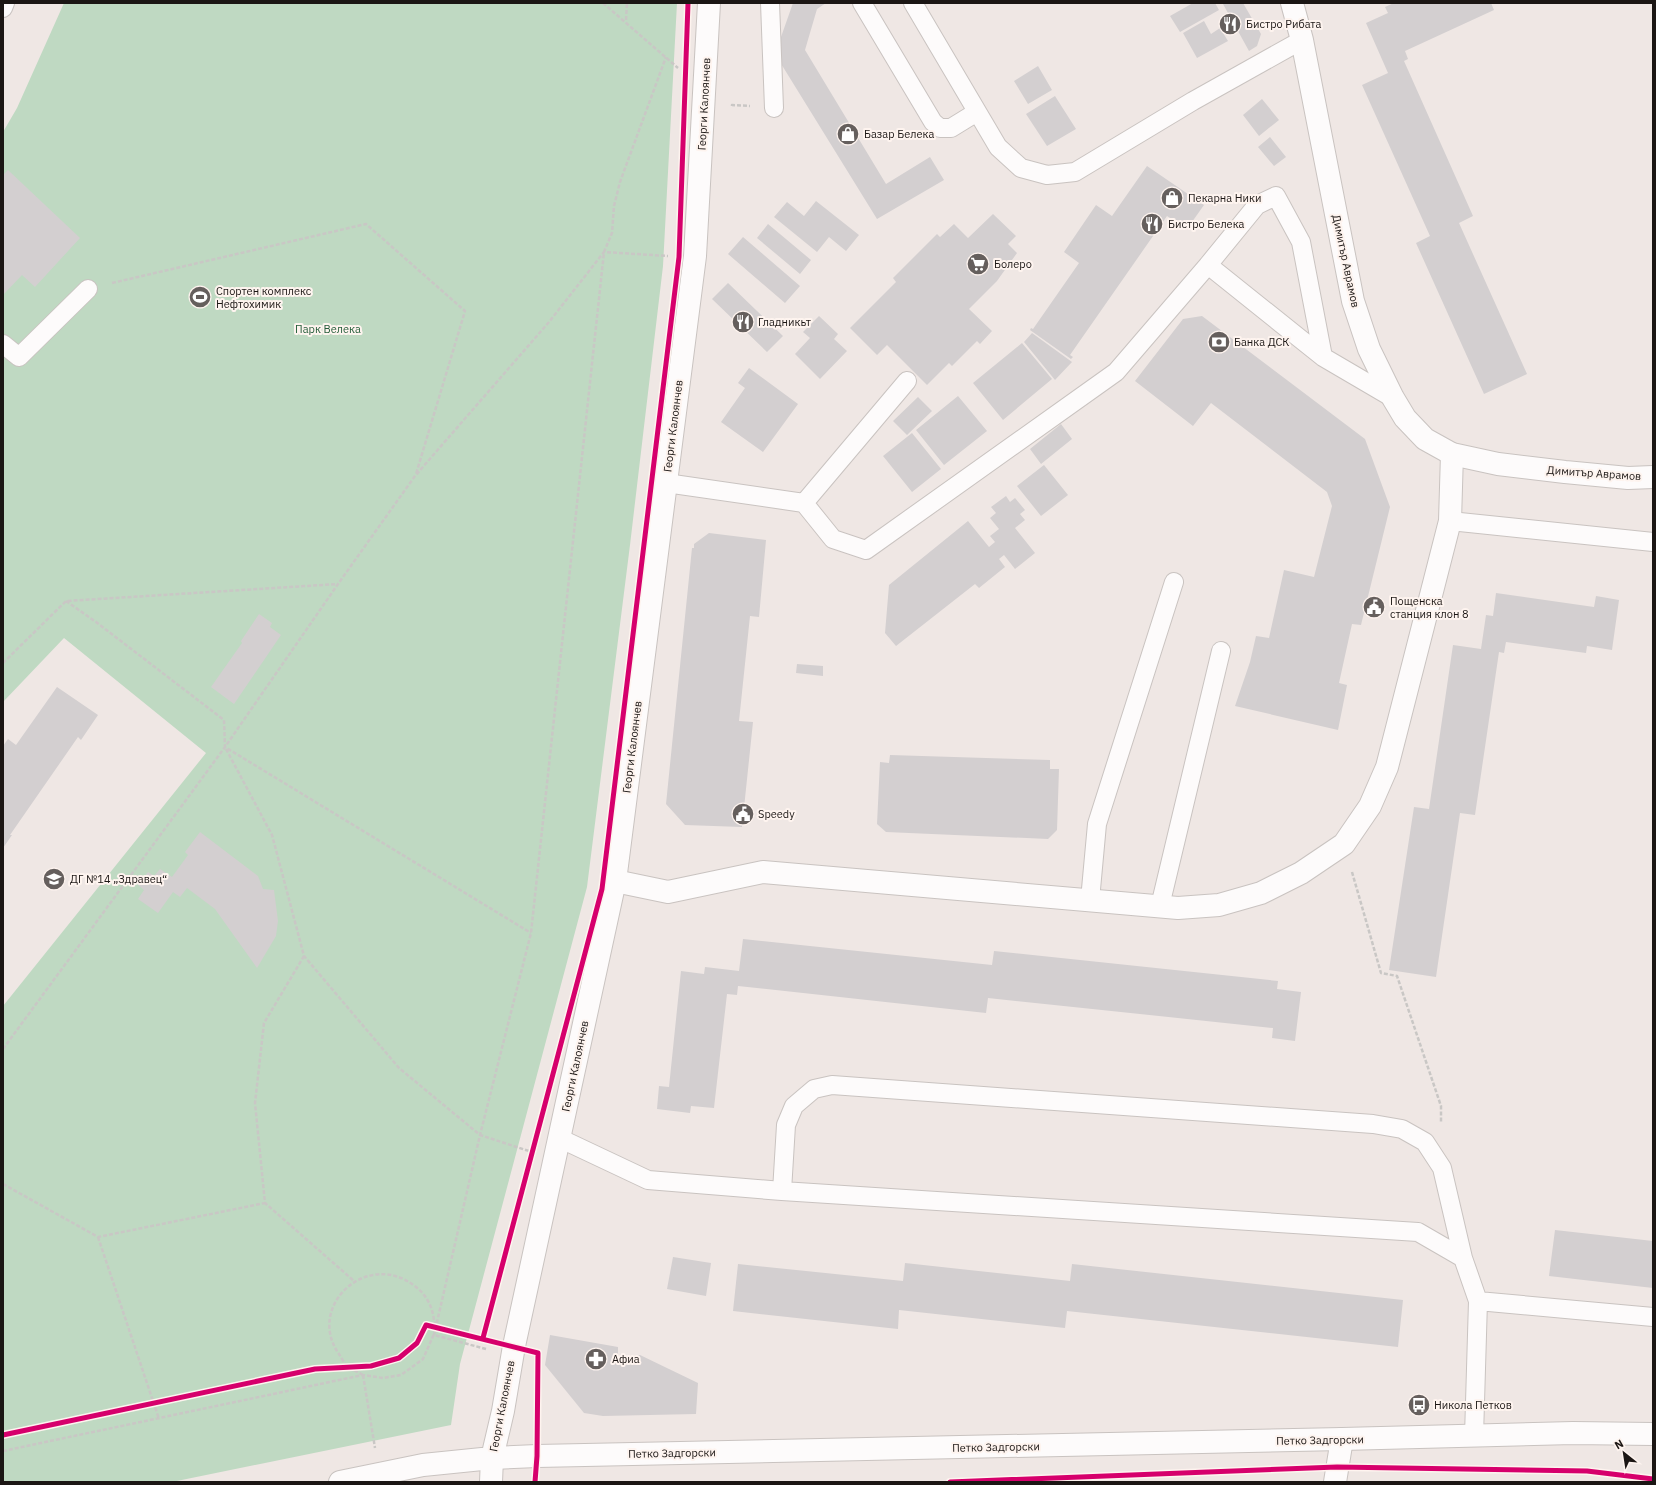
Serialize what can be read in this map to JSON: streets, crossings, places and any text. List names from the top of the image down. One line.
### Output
{"streets":{"street":["Георги Калоянчев","Димитър Аврамов","Петко Задгорски"]},"crossings":[["Георги Калоянчев","Петко Задгорски"]],"parks":["Парк Велека"],"places":{"restaurant":["Бистро Рибата","Бистро Белека","Гладникьт"],"shop":["Базар Белека","Пекарна Ники"],"supermarket":["Болеро"],"sports":["Спортен комплекс Нефтохимик"],"bank":["Банка ДСК"],"public building":["Пощенска станция клон 8","Speedy"],"school or university":["ДГ №14 „Здравец“"],"pharmacy":["Афиа"],"bus stop":["Никола Петков"]},"north":"top left"}
